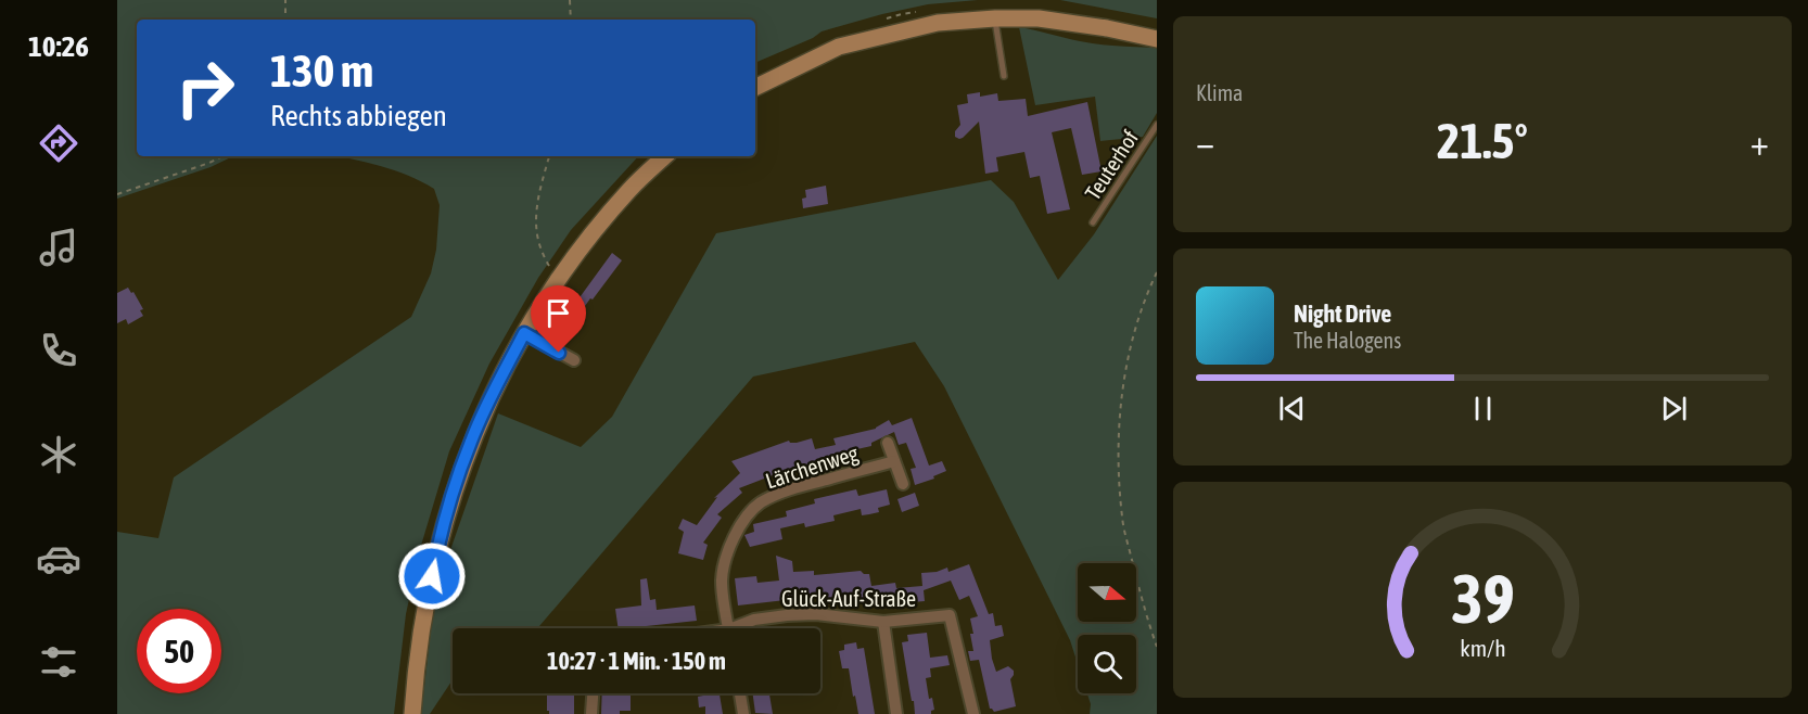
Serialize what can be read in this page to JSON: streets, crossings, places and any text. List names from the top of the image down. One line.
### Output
{"streets":{"street":["Lärchenweg","Glück-Auf-Straße"],"lane":["Teuterhof"]},"north":"right","page":{"tabs":"10:26","tile":"Klima","turn":["130 m","Rechts abbiegen"],"heat":["−","21.5°","+"],"song":["Night Drive","The Halogens"],"limit":"50","trip":"10:27 · 1 Min. · 150 m","gauge":["39","km/h"]}}
